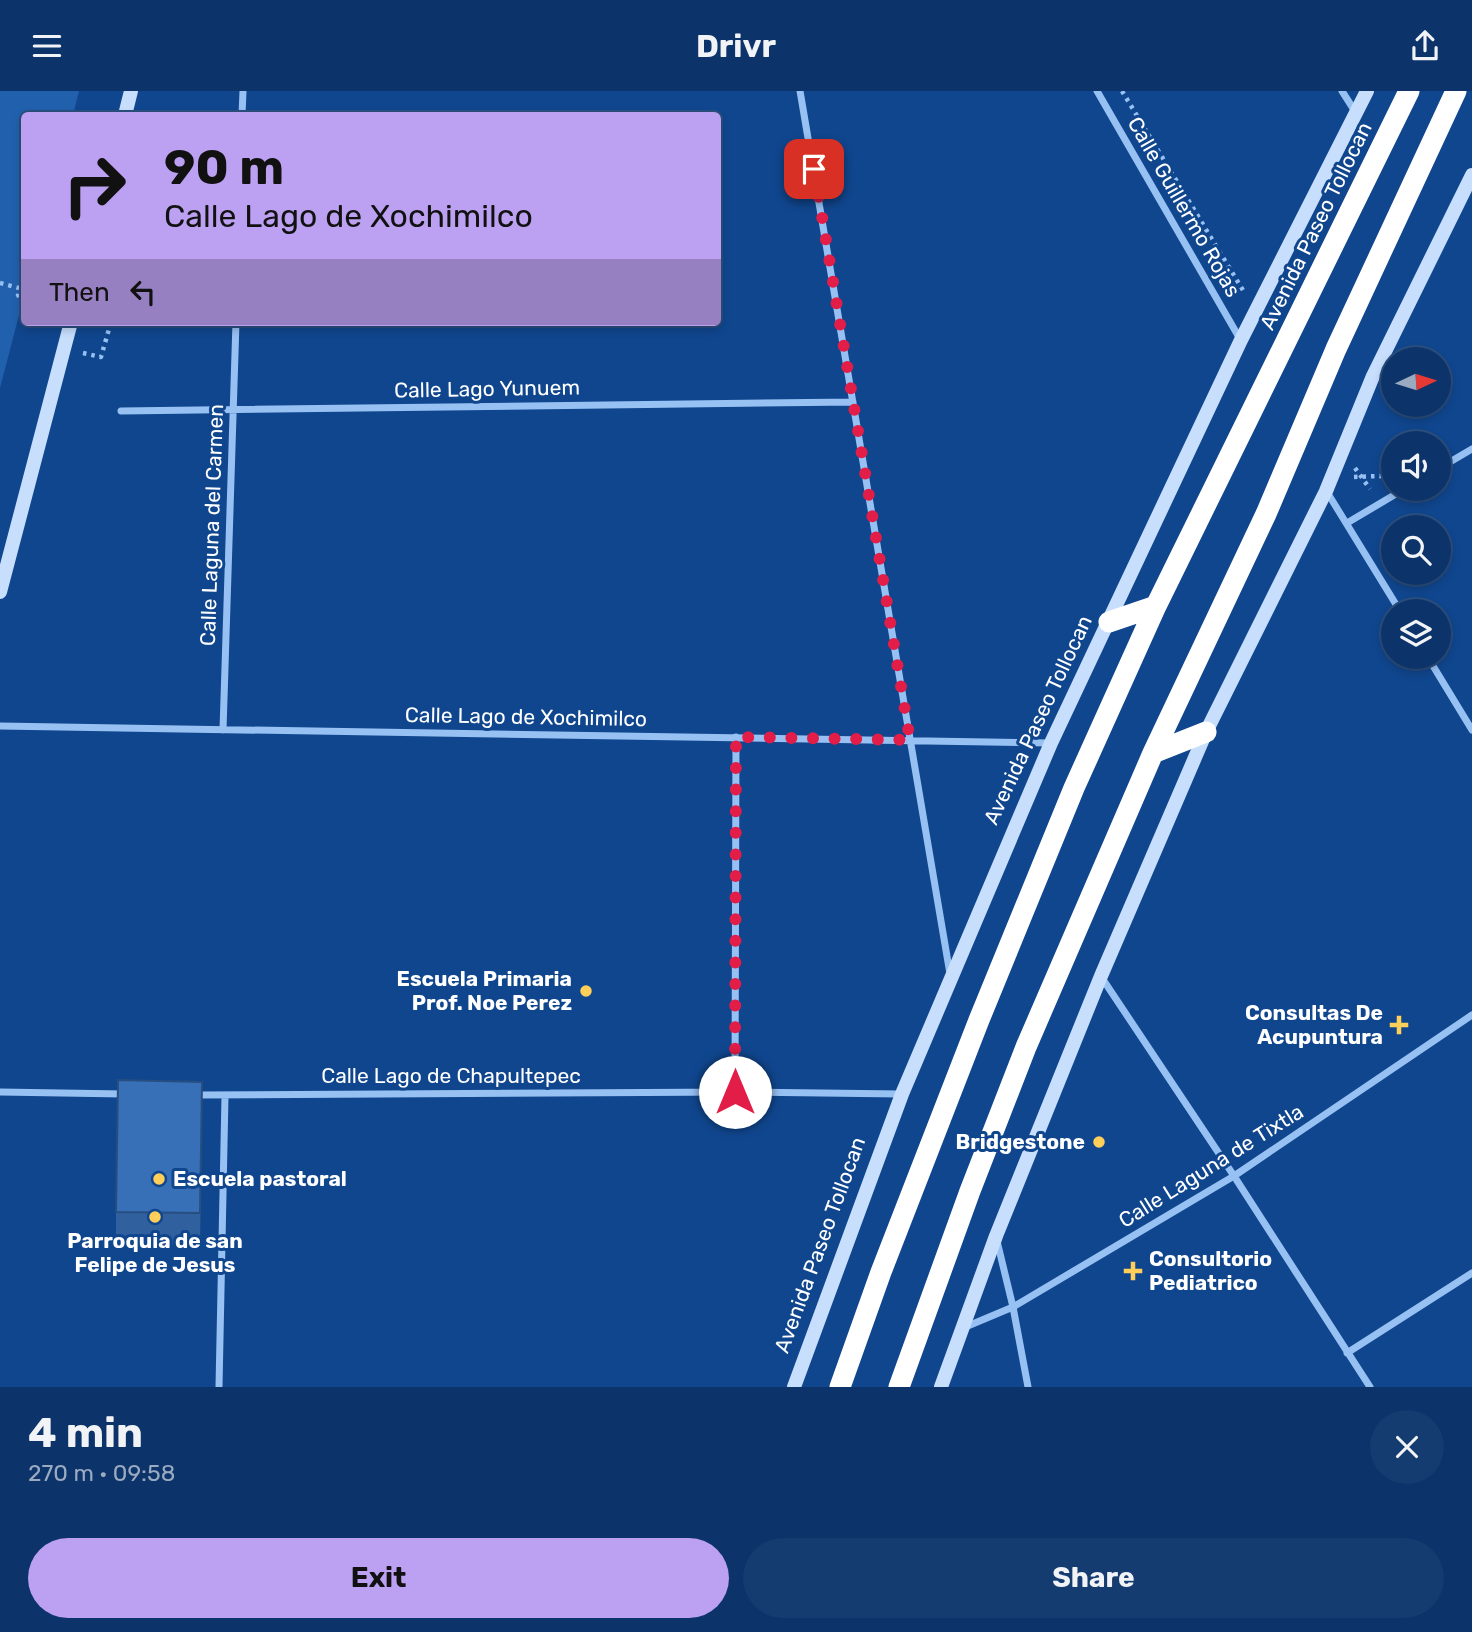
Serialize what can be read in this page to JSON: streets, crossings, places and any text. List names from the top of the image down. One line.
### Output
{"streets":{"highway":["Avenida Paseo Tollocan"],"street":["Calle Guillermo Rojas","Calle Lago Yunuem","Calle Laguna del Carmen","Calle Lago de Xochimilco","Calle Lago de Chapultepec","Calle Laguna de Tixtla"]},"crossings":[["Calle Guillermo Rojas","Avenida Paseo Tollocan"],["Avenida Paseo Tollocan","Calle Lago de Xochimilco"],["Avenida Paseo Tollocan","Calle Lago de Chapultepec"],["Calle Lago Yunuem","Calle Laguna del Carmen"],["Calle Laguna del Carmen","Calle Lago de Xochimilco"]],"places":{"other":["Escuela Primaria Prof. Noe Perez","Bridgestone","Escuela pastoral","Parroquia de san Felipe de Jesus"],"health":["Consultas De Acupuntura","Consultorio Pediatrico"]},"north":"right","page":{"header":"Drivr","turn":["90 m","Calle Lago de Xochimilco"],"then":"Then","heading":["4 min","270 m · 09:58"],"buttons":["Exit","Share"]}}
